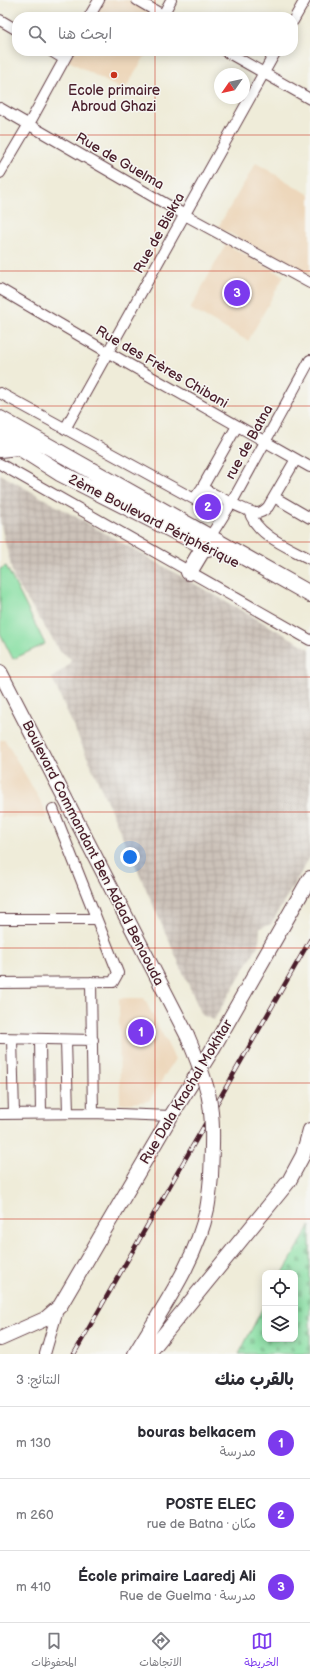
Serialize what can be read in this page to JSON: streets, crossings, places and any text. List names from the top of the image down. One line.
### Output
{"streets":{"main road":["2ème Boulevard Périphérique"],"street":["Rue de Guelma","Rue de Biskra","Rue des Frères Chibani","rue de Batna","Boulevard Commandant Ben Addad Benaouda","Rue Dala Krachal Mokhtar"]},"crossings":[["Rue de Guelma","Rue de Biskra"],["Rue de Biskra","Rue des Frères Chibani"],["Rue des Frères Chibani","rue de Batna"],["rue de Batna","2ème Boulevard Périphérique"]],"places":["Ecole primaire Abroud Ghazi"],"north":"bottom left","page":{"search":"ابحث هنا","pins":["3","2","1"],"heading":["بالقرب منك","النتائج: 3"],"list":[{"mark":"1","name":"bouras belkacem","note":"مدرسة","value":"130 m"},{"mark":"2","name":"POSTE ELEC","note":"مكان · rue de Batna","value":"260 m"},{"mark":"3","name":"École primaire Laaredj Ali","note":"مدرسة · Rue de Guelma","value":"410 m"}],"nav":["الخريطة","الاتجاهات","المحفوظات"]}}
